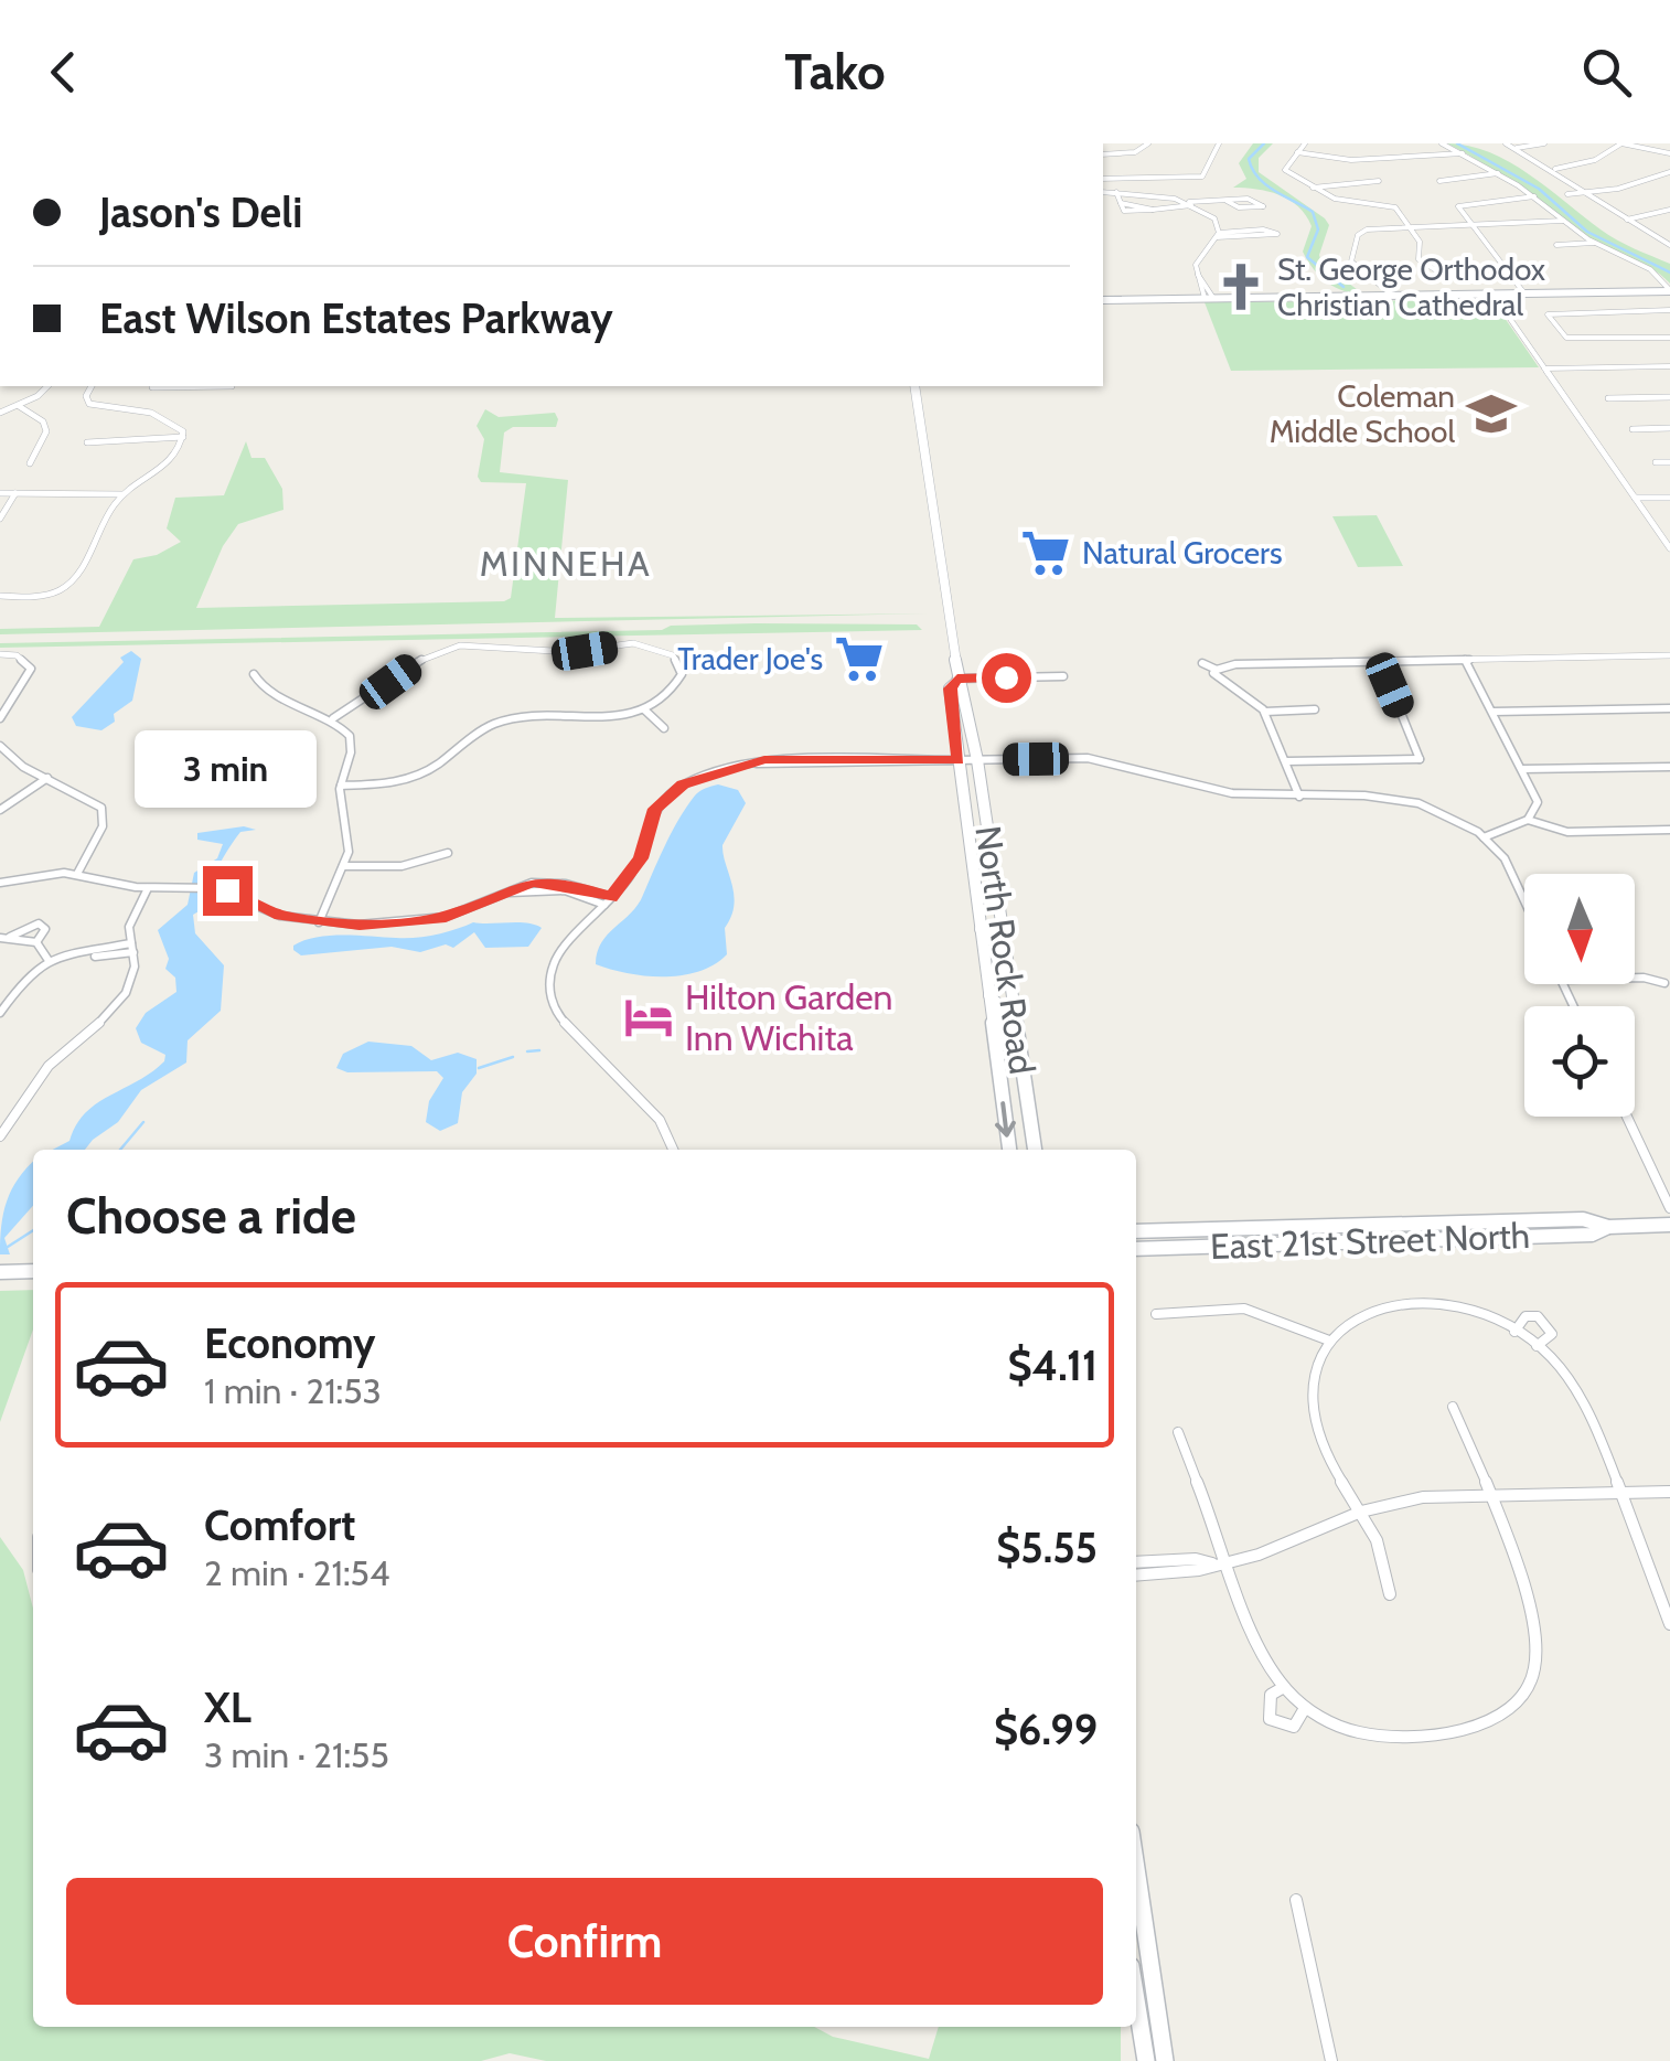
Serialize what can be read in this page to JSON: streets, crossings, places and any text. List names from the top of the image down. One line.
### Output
{"streets":{"main road":["North Rock Road","East 21st Street North"]},"districts":["MINNEHA"],"places":{"church":["St. George Orthodox Christian Cathedral"],"school or university":["Coleman Middle School"],"supermarket":["Natural Grocers","Trader Joe's"],"hotel":["Hilton Garden Inn Wichita"]},"north":"bottom","page":{"header":"Tako","banner":["Jason's Deli","East Wilson Estates Parkway"],"bubble":"3 min","heading":"Choose a ride","list":[{"name":"Economy","note":"1 min · 21:53","value":"$4.11"},{"name":"Comfort","note":"2 min · 21:54","value":"$5.55"},{"name":"XL","note":"3 min · 21:55","value":"$6.99"}],"buttons":"Confirm"}}
